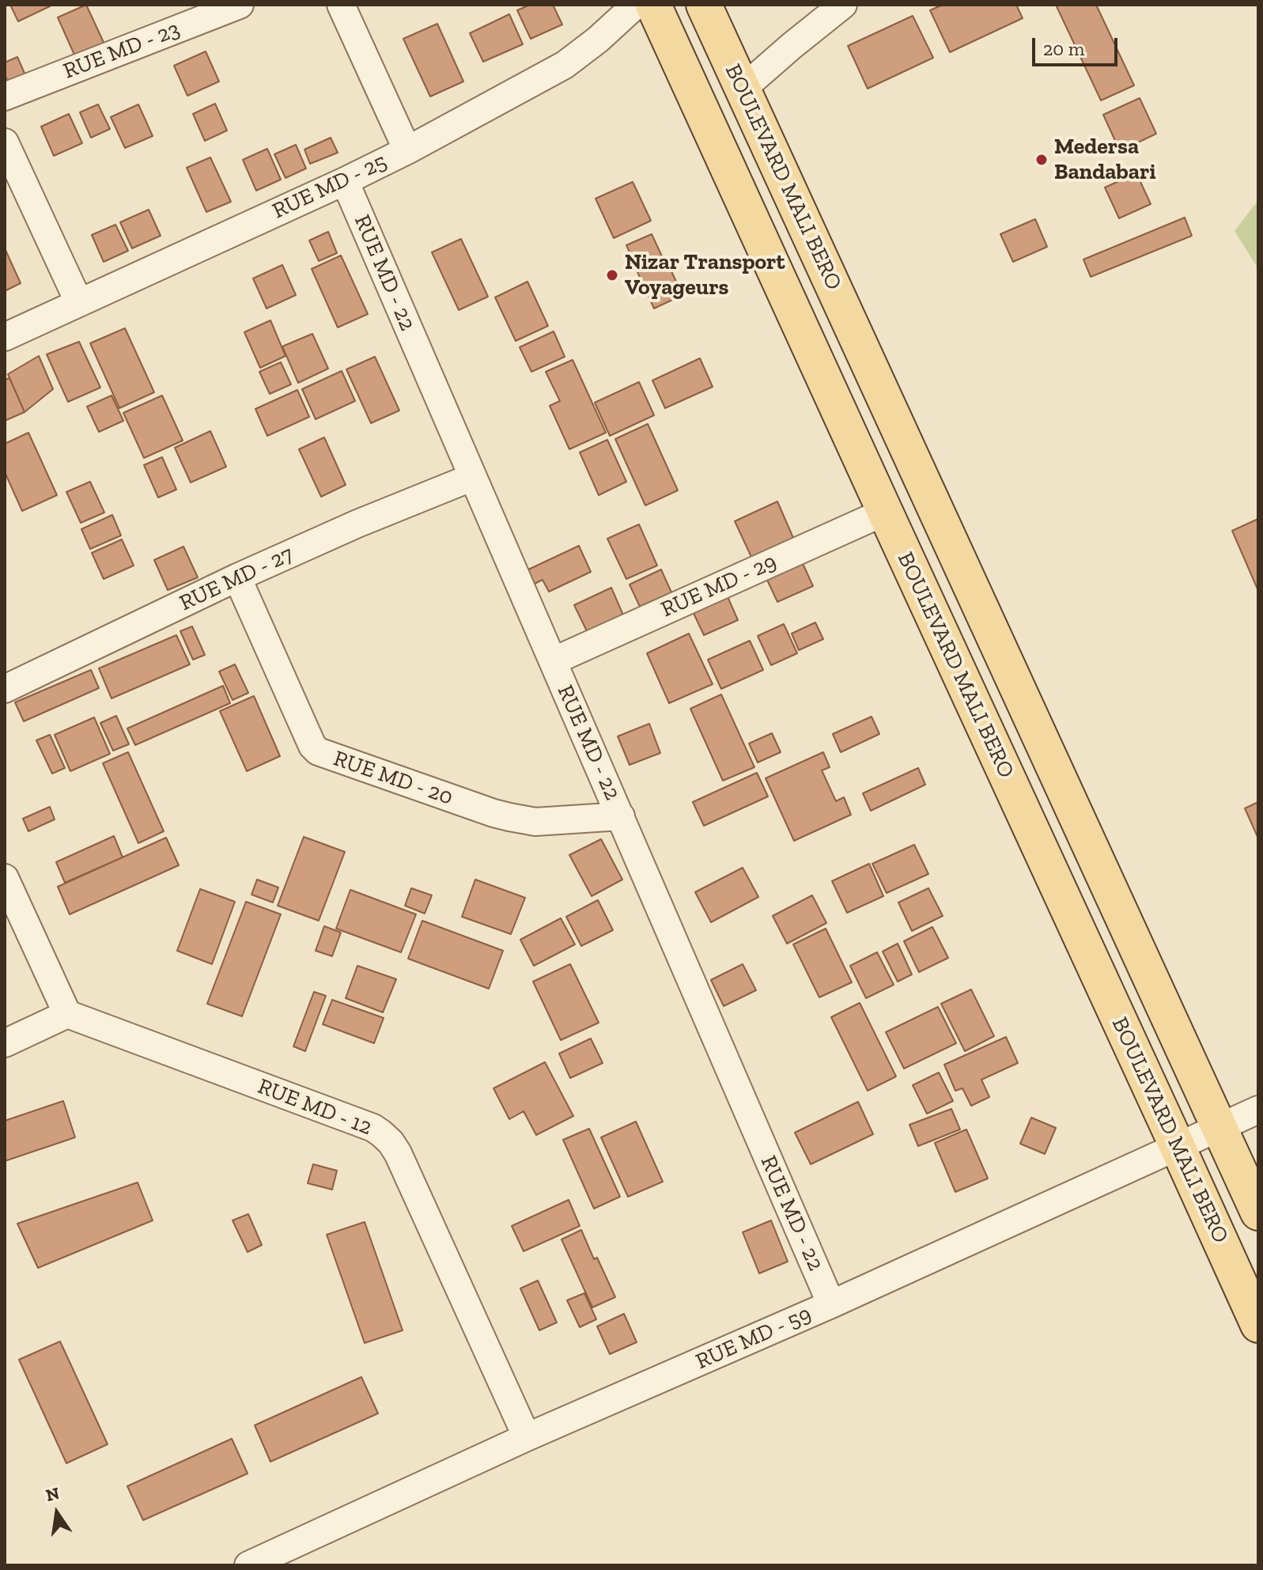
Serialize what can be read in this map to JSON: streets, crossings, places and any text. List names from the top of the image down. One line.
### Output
{"streets":{"main road":["BOULEVARD MALI BERO"],"street":["RUE MD - 23","RUE MD - 25","RUE MD - 22","RUE MD - 27","RUE MD - 29","RUE MD - 20","RUE MD - 12","RUE MD - 59"]},"crossings":[["BOULEVARD MALI BERO","RUE MD - 29"],["BOULEVARD MALI BERO","RUE MD - 59"],["RUE MD - 25","RUE MD - 22"],["RUE MD - 22","RUE MD - 27"],["RUE MD - 22","RUE MD - 29"],["RUE MD - 22","RUE MD - 20"],["RUE MD - 22","RUE MD - 59"],["RUE MD - 27","RUE MD - 20"],["RUE MD - 12","RUE MD - 59"]],"places":["Medersa Bandabari","Nizar Transport Voyageurs"],"scale_bar":"20 m","north":"top"}
